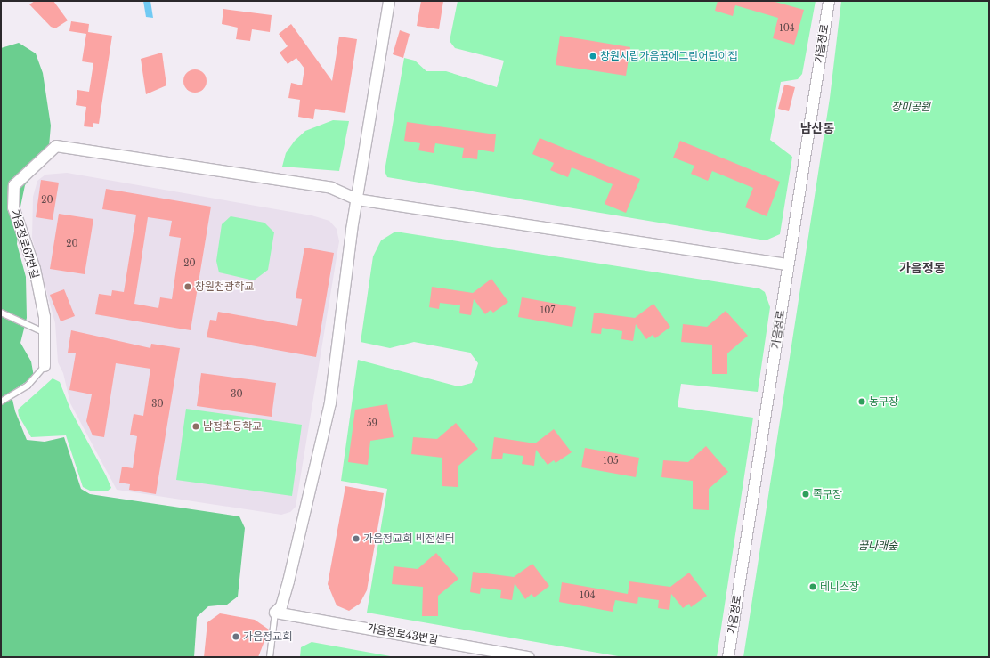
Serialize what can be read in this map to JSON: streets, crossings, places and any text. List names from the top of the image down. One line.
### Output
{"streets":{"street":["가음정로","가음정로67번길","가음정로43번길"]},"districts":["남산동","가음정동"],"parks":["장미공원","꿈나래숲"],"places":["창원시립가음꿈에그린어린이집","창원천광학교","농구장","남정초등학교","족구장","가음정교회 비전센터","테니스장","가음정교회"],"house_numbers":["104","20","20","20","107","30","30","59","105","104"]}
